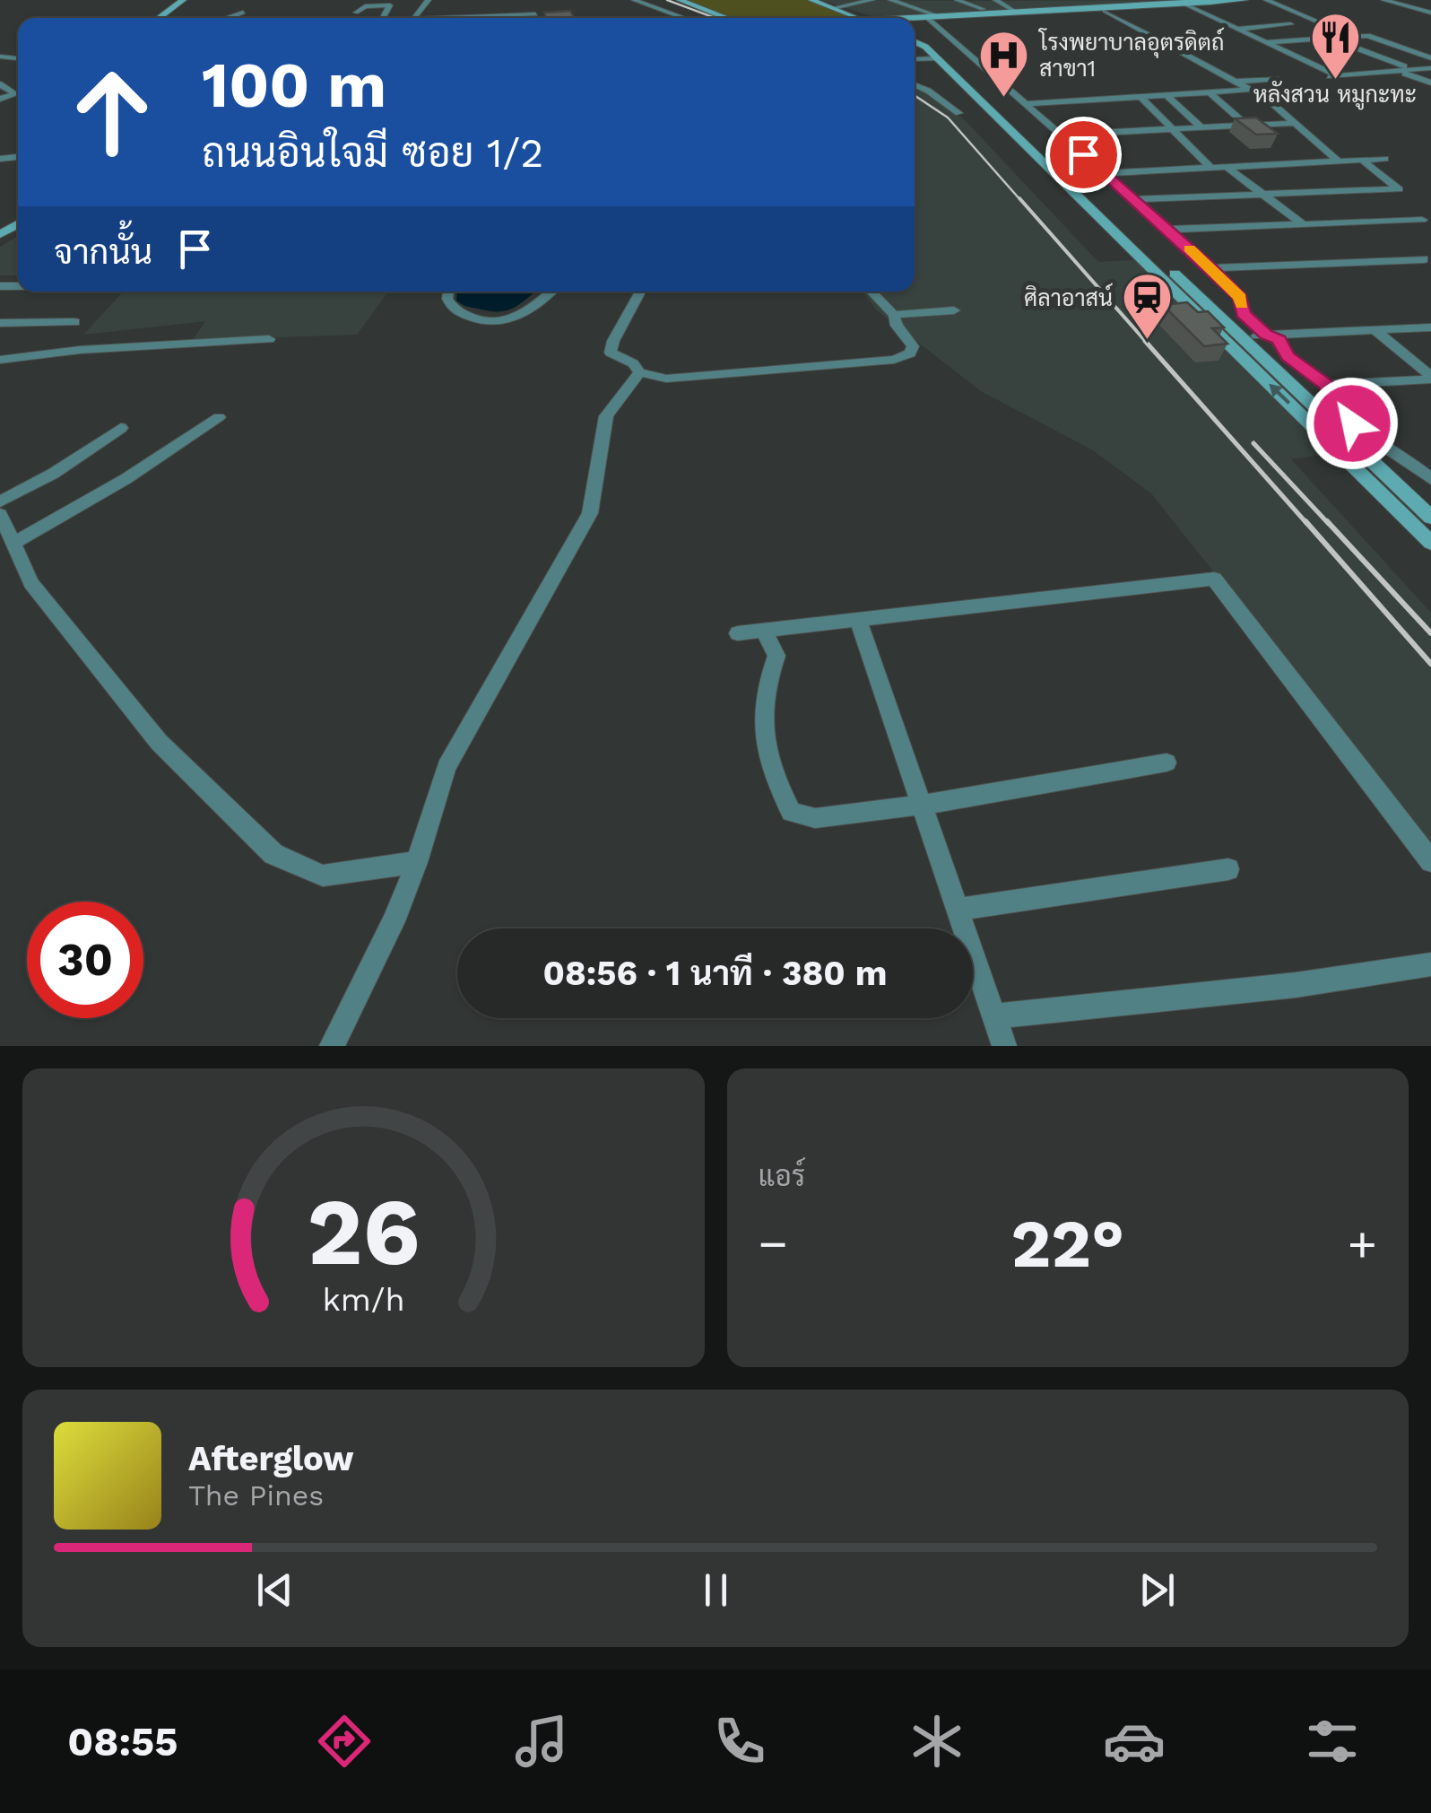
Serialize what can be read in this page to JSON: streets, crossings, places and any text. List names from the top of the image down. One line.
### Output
{"places":{"restaurant":["หลังสวน หมูกะทะ"],"hospital":["โรงพยาบาลอุตรดิตถ์ สาขา1"],"station":["ศิลาอาสน์"]},"page":{"turn":["100 m","ถนนอินใจมี ซอย 1/2"],"then":"จากนั้น","limit":"30","trip":"08:56 · 1 นาที · 380 m","tile":"แอร์","heat":["−","22°","+"],"song":["Afterglow","The Pines"],"tabs":"08:55","gauge":["26","km/h"]}}
